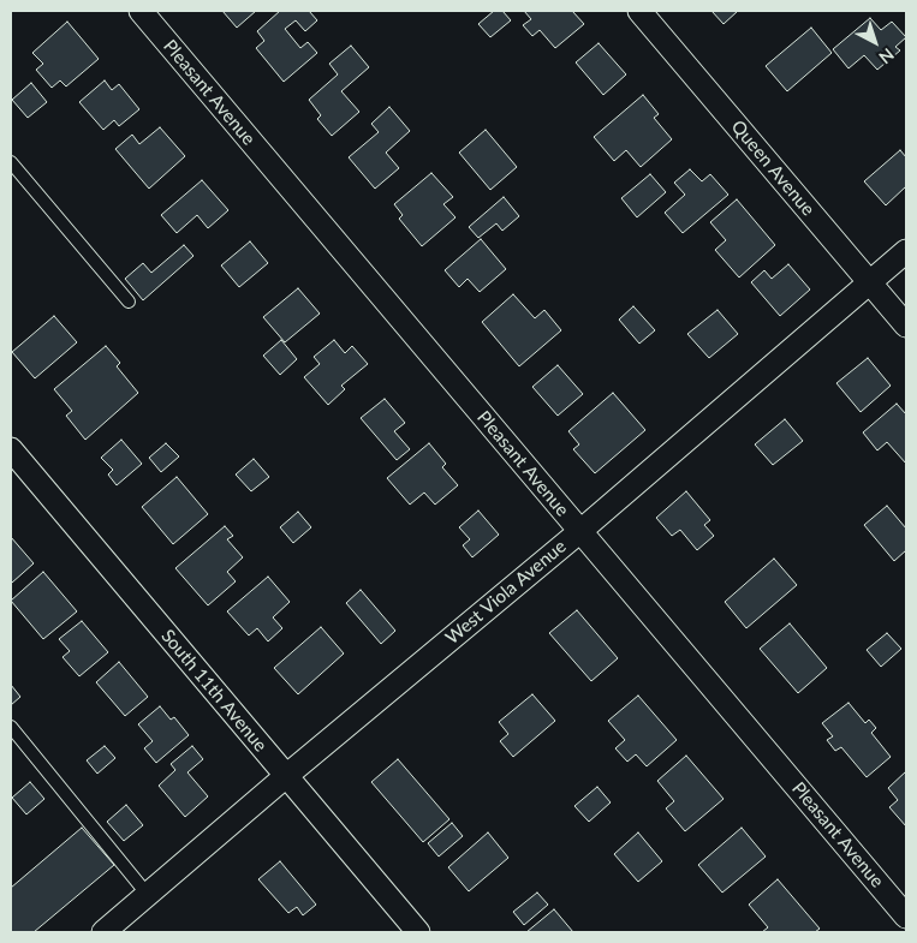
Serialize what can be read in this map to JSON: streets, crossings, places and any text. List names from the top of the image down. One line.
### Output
{"streets":{"street":["Pleasant Avenue","Queen Avenue","West Viola Avenue","South 11th Avenue"]},"crossings":[["Pleasant Avenue","West Viola Avenue"],["Queen Avenue","West Viola Avenue"],["West Viola Avenue","South 11th Avenue"]],"north":"bottom right"}
